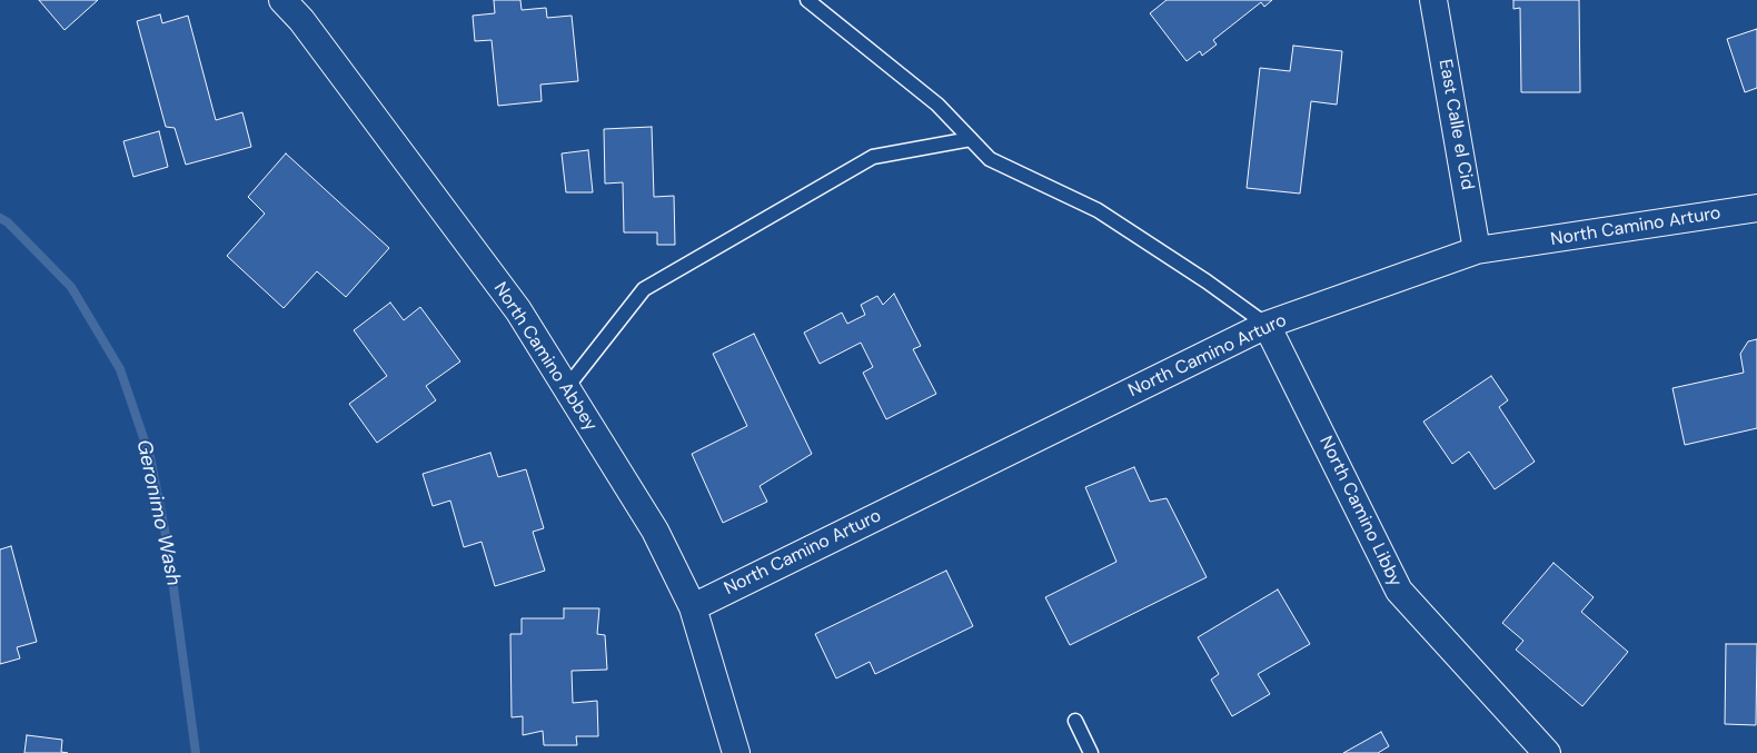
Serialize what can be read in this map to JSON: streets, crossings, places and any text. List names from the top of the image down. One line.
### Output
{"streets":{"street":["East Calle el Cid","North Camino Arturo","North Camino Abbey","North Camino Libby"]},"crossings":[["East Calle el Cid","North Camino Arturo"],["North Camino Arturo","North Camino Abbey"],["North Camino Arturo","North Camino Libby"]],"water":["Geronimo Wash"]}
